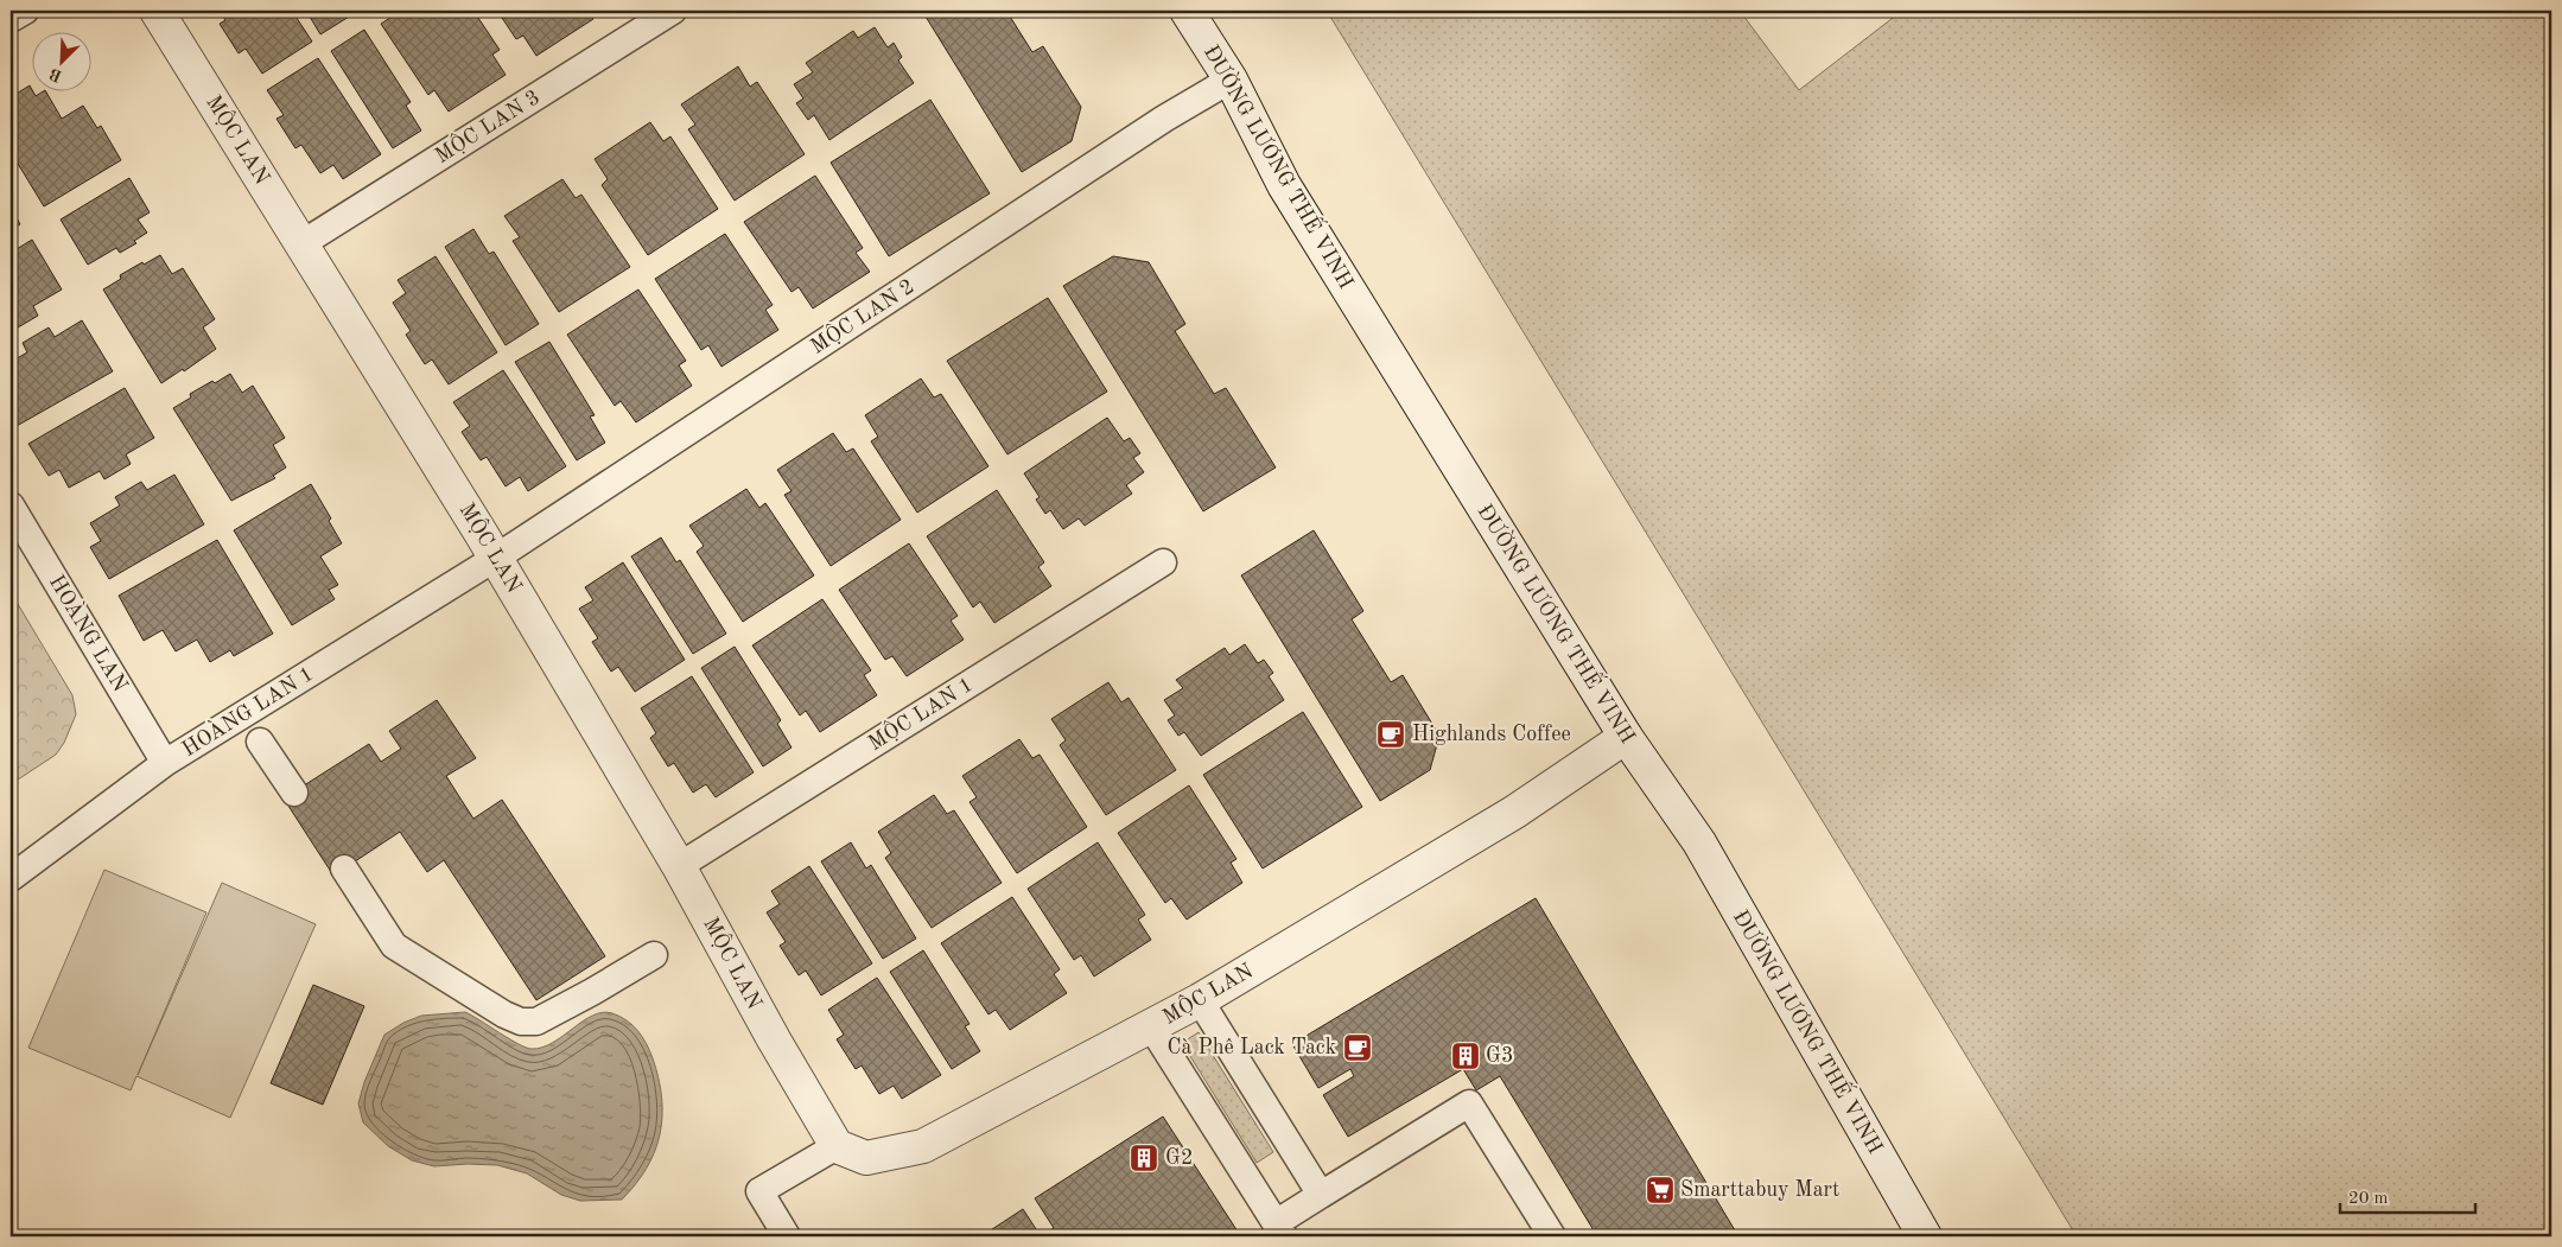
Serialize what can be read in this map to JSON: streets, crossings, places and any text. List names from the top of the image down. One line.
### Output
{"streets":{"street":["MỘC LAN","ĐƯỜNG LƯƠNG THẾ VINH"],"lane":["MỘC LAN 3","MỘC LAN 2","HOÀNG LAN","HOÀNG LAN 1","MỘC LAN 1"]},"crossings":[["MỘC LAN 3","MỘC LAN"],["MỘC LAN","ĐƯỜNG LƯƠNG THẾ VINH"],["MỘC LAN","MỘC LAN 2"],["MỘC LAN","HOÀNG LAN 1"],["MỘC LAN","MỘC LAN 1"],["ĐƯỜNG LƯƠNG THẾ VINH","MỘC LAN 2"],["MỘC LAN 2","HOÀNG LAN 1"],["HOÀNG LAN","HOÀNG LAN 1"]],"places":{"cafe":["Highlands Coffee","Cà Phê Lack Tack"],"building":["G3","G2"],"supermarket":["Smarttabuy Mart"]},"scale_bar":"20 m","north":"bottom left"}
